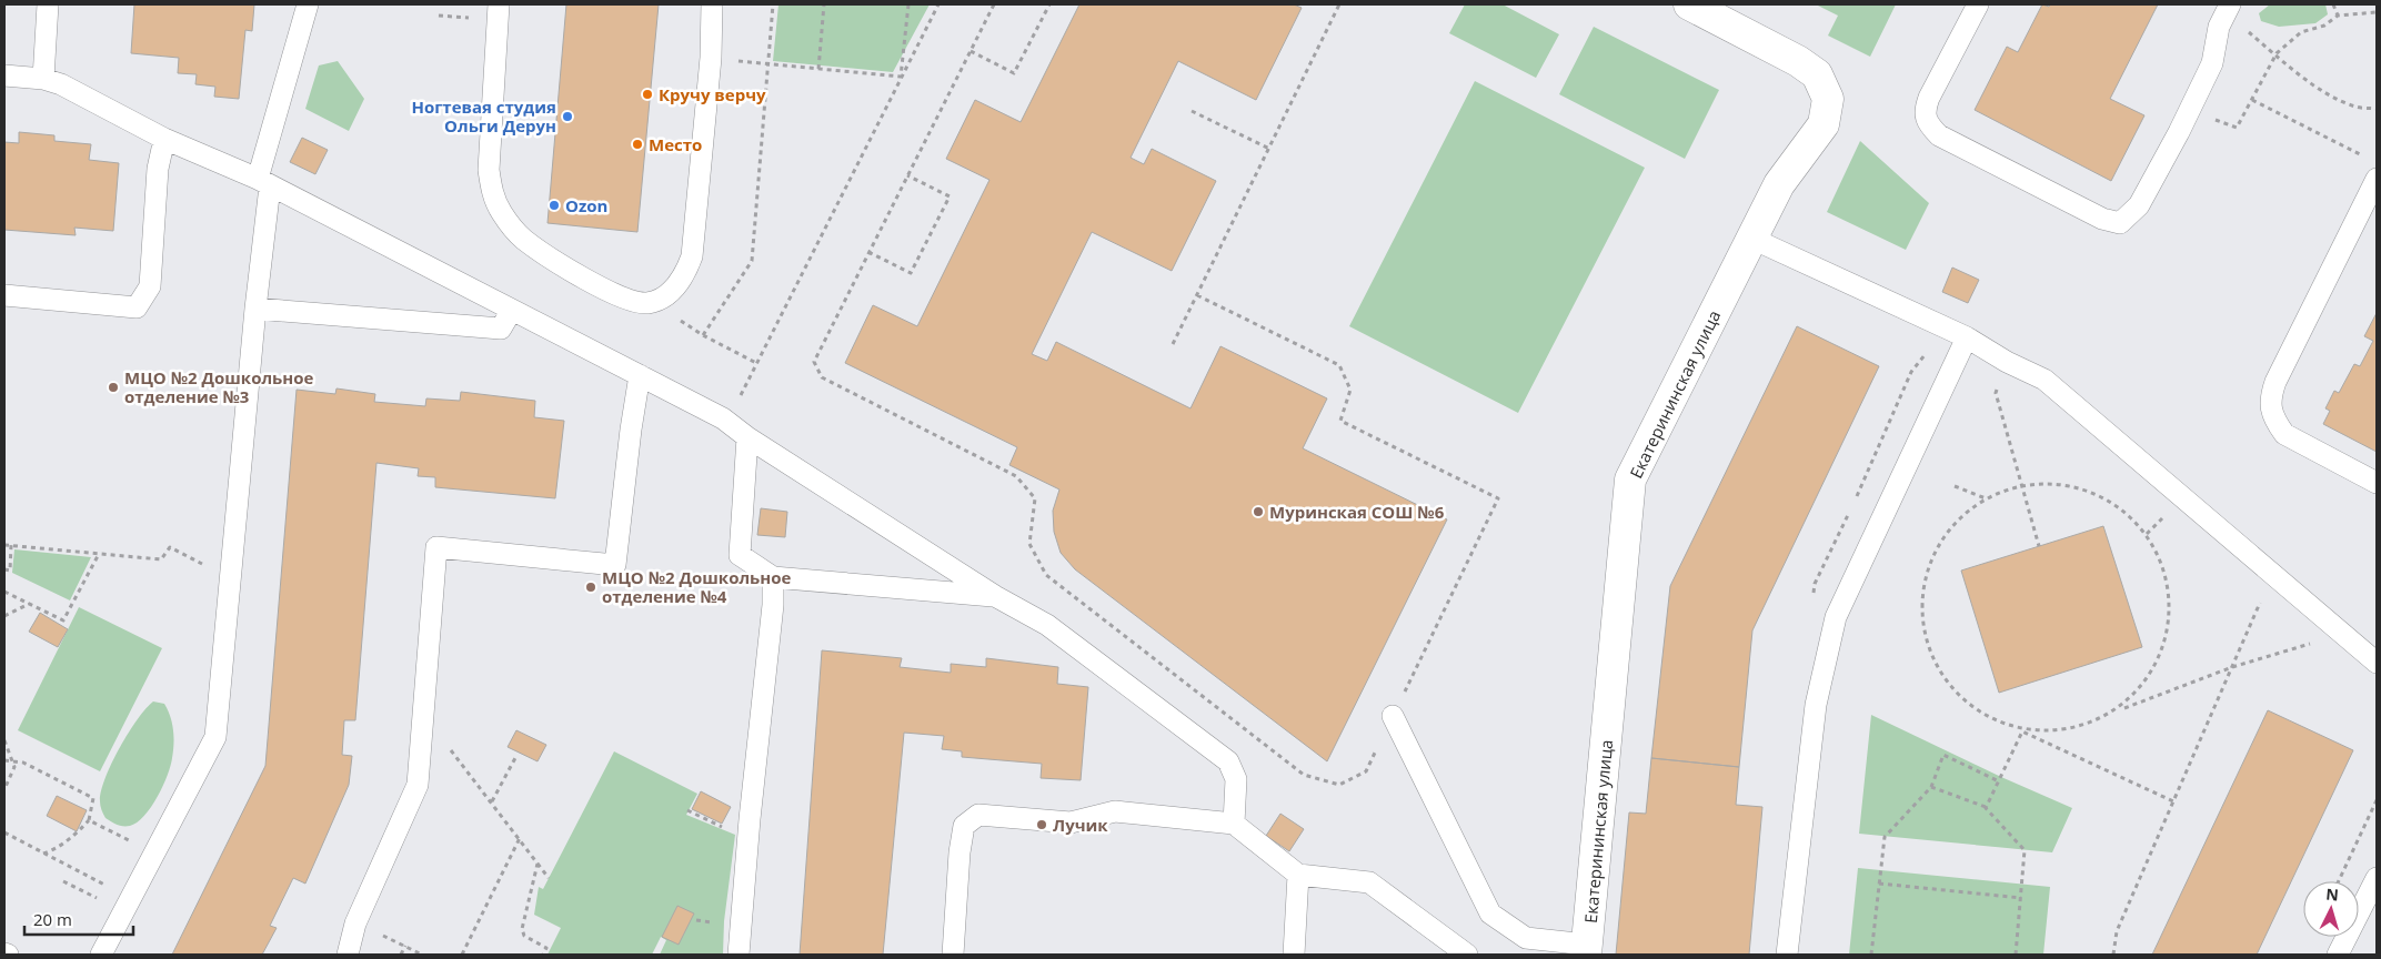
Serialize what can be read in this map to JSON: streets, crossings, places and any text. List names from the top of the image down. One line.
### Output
{"streets":{"street":["Екатерининская улица"]},"places":["Кручу верчу","Ногтевая студия Ольги Дерун","Место","Ozon","МЦО №2 Дошкольное отделение №3","Муринская СОШ №6","МЦО №2 Дошкольное отделение №4","Лучик"],"scale_bar":"20 m","north":"top"}
